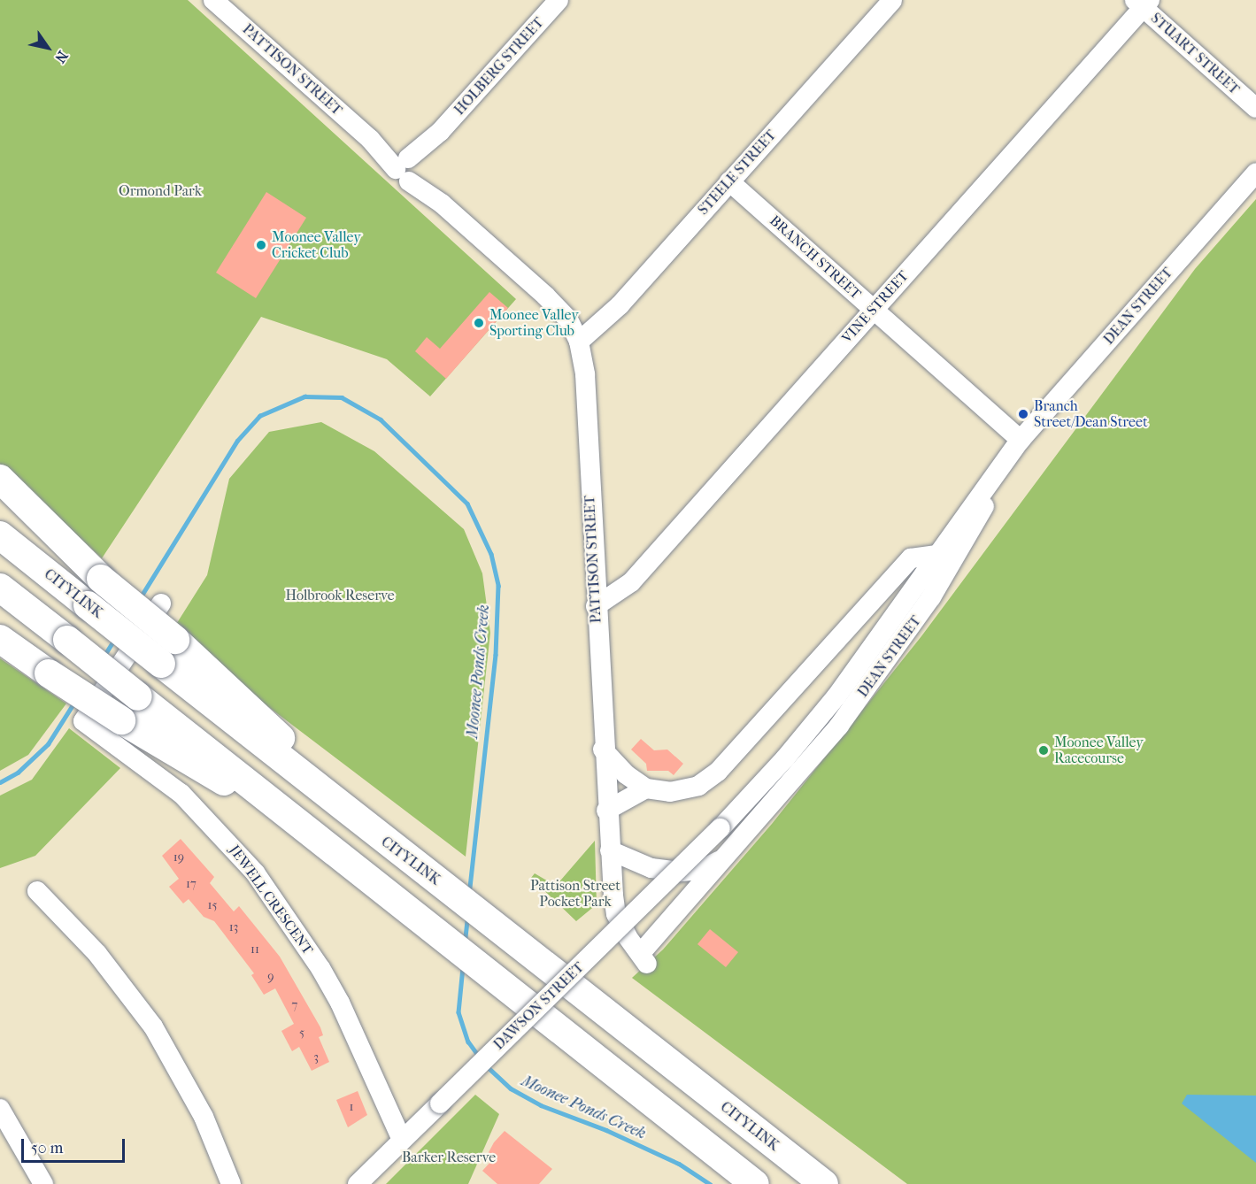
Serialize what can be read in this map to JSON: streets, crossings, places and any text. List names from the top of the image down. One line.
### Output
{"streets":{"highway":["CITYLINK"],"street":["STUART STREET","HOLBERG STREET","PATTISON STREET","STEELE STREET","BRANCH STREET","DEAN STREET","VINE STREET","JEWELL CRESCENT","DAWSON STREET"]},"crossings":[["STUART STREET","VINE STREET"],["HOLBERG STREET","PATTISON STREET"],["PATTISON STREET","STEELE STREET"],["PATTISON STREET","DEAN STREET"],["PATTISON STREET","VINE STREET"],["STEELE STREET","BRANCH STREET"],["BRANCH STREET","DEAN STREET"],["BRANCH STREET","VINE STREET"],["DEAN STREET","DAWSON STREET"],["JEWELL CRESCENT","DAWSON STREET"]],"water":["Moonee Ponds Creek"],"parks":["Ormond Park","Holbrook Reserve","Pattison Street Pocket Park","Barker Reserve"],"places":["Moonee Valley Cricket Club","Moonee Valley Sporting Club","Branch Street/Dean Street","Moonee Valley Racecourse"],"house_numbers":["19","17","15","13","11","9","7","5","3","1"],"scale_bar":"50 m","north":"bottom right"}
